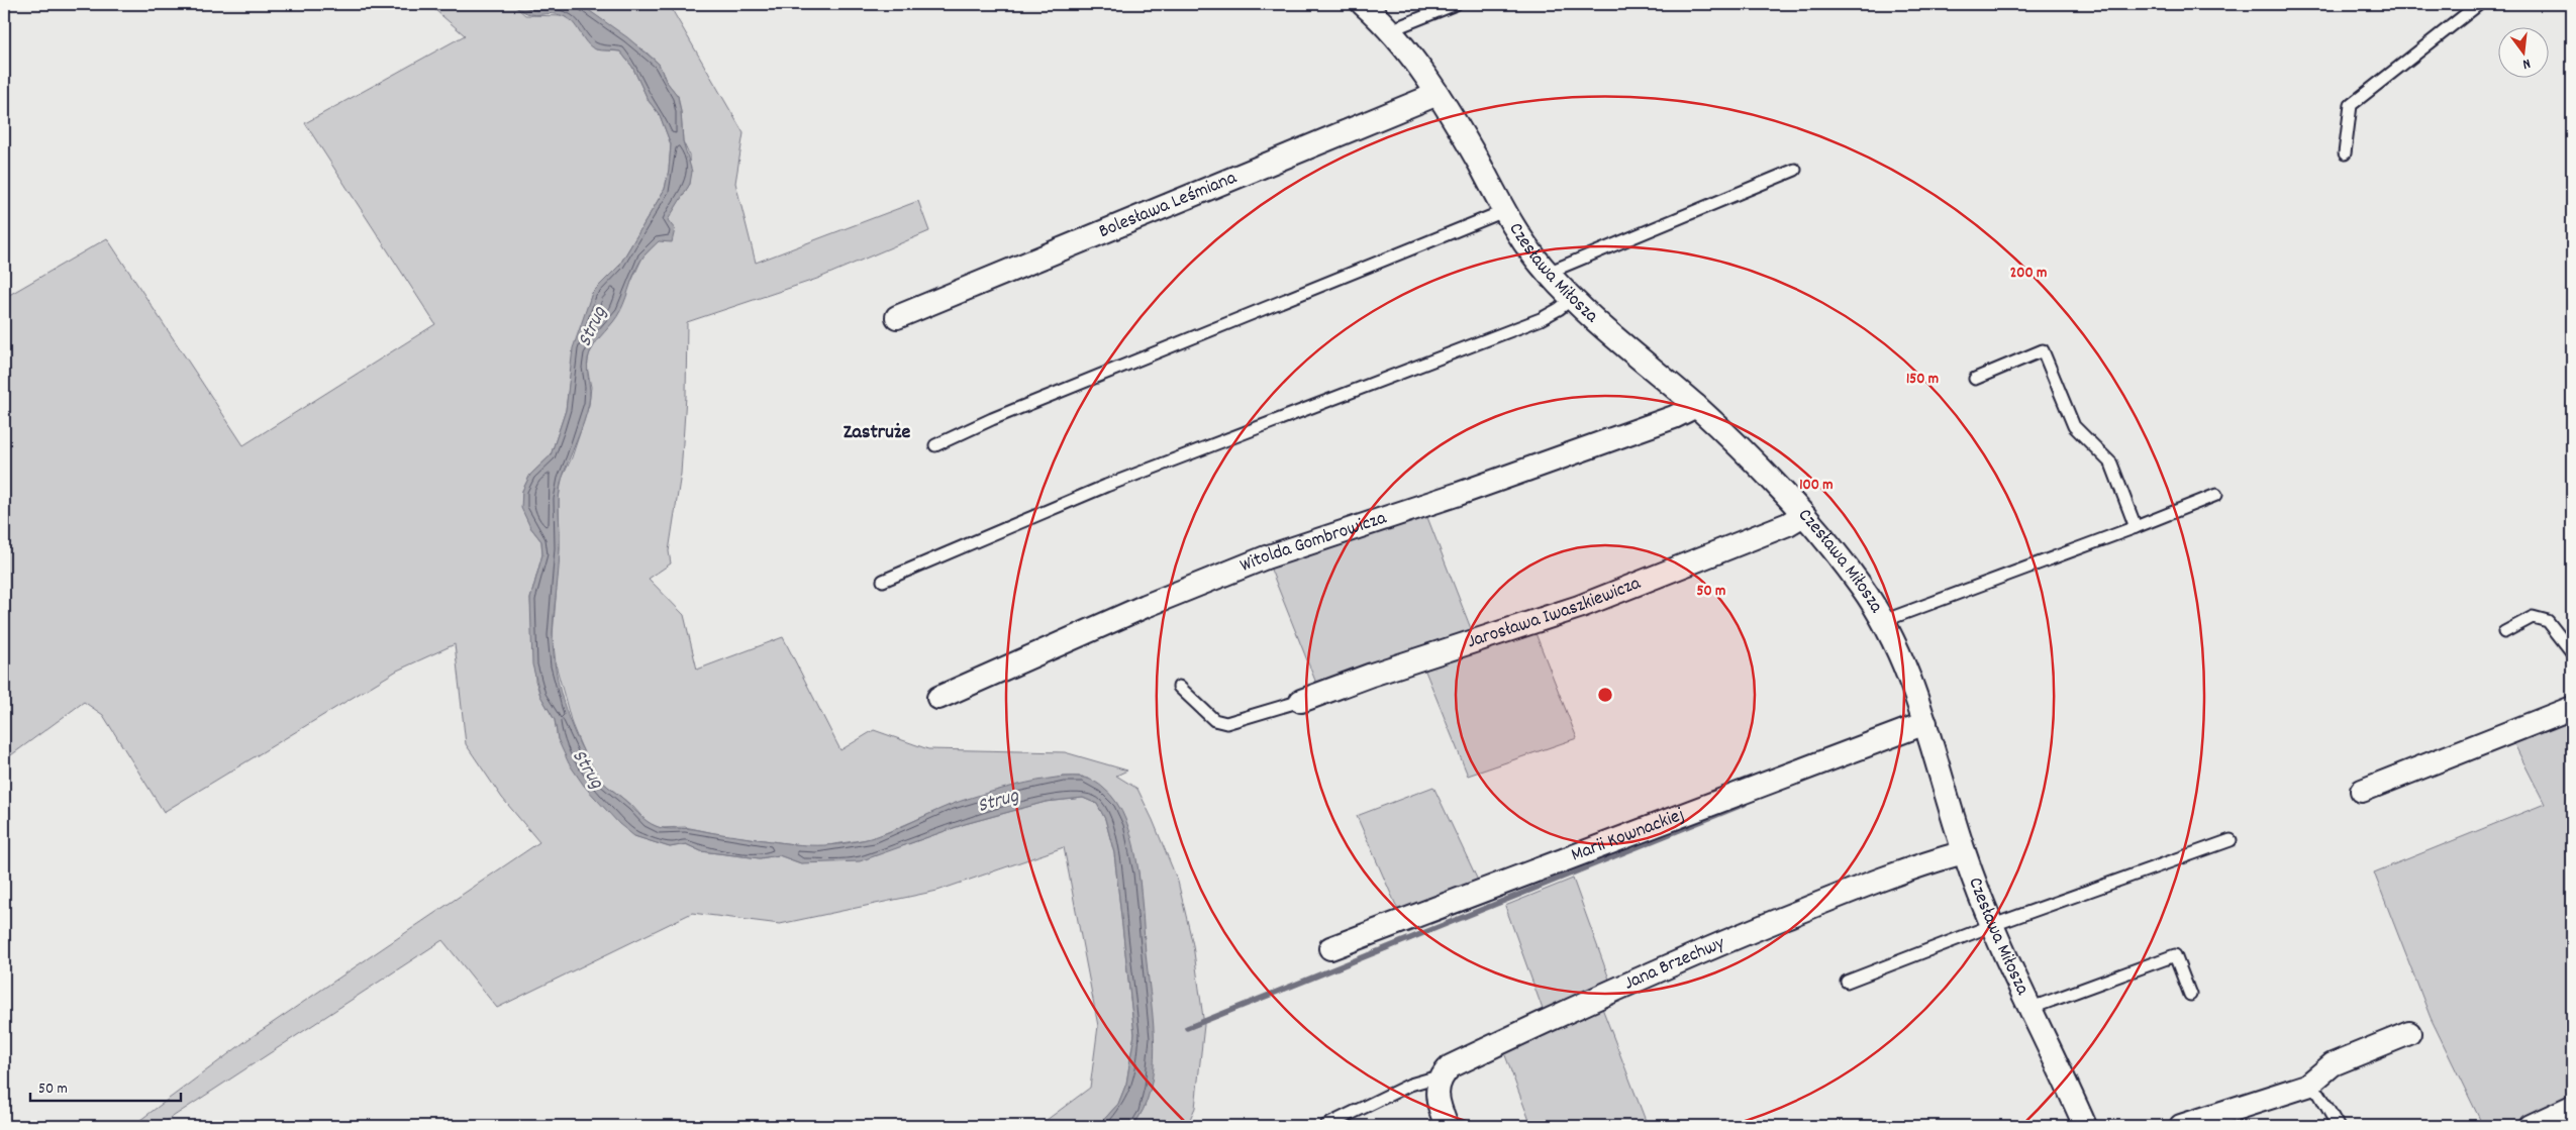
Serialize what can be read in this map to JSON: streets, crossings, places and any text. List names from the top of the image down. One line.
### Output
{"streets":{"street":["Bolesława Leśmiana","Czesława Miłosza","Witolda Gombrowicza","Jarosława Iwaszkiewicza","Marii Kownackiej","Jana Brzechwy"]},"crossings":[["Bolesława Leśmiana","Czesława Miłosza"],["Czesława Miłosza","Witolda Gombrowicza"],["Czesława Miłosza","Jarosława Iwaszkiewicza"],["Czesława Miłosza","Marii Kownackiej"],["Czesława Miłosza","Jana Brzechwy"]],"districts":["Zastruże"],"water":["Strug"],"scale_bar":"50 m","north":"bottom","rings":["200 m","150 m","100 m","50 m"]}
